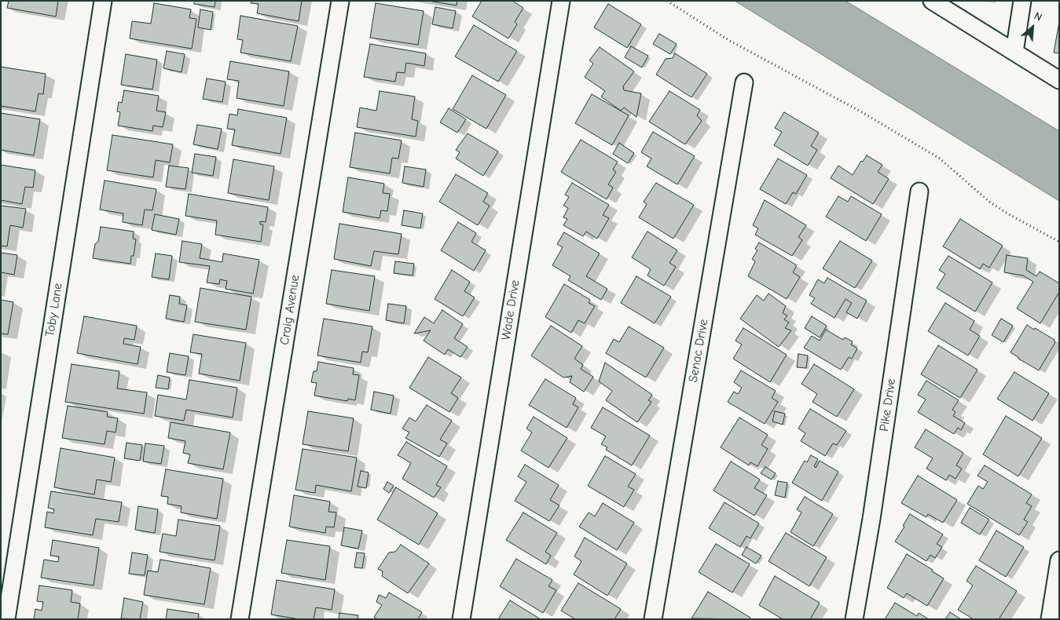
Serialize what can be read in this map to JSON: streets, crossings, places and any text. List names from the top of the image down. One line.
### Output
{"streets":{"street":["Toby Lane","Craig Avenue","Wade Drive","Senac Drive","Pike Drive"]},"north":"top right"}
